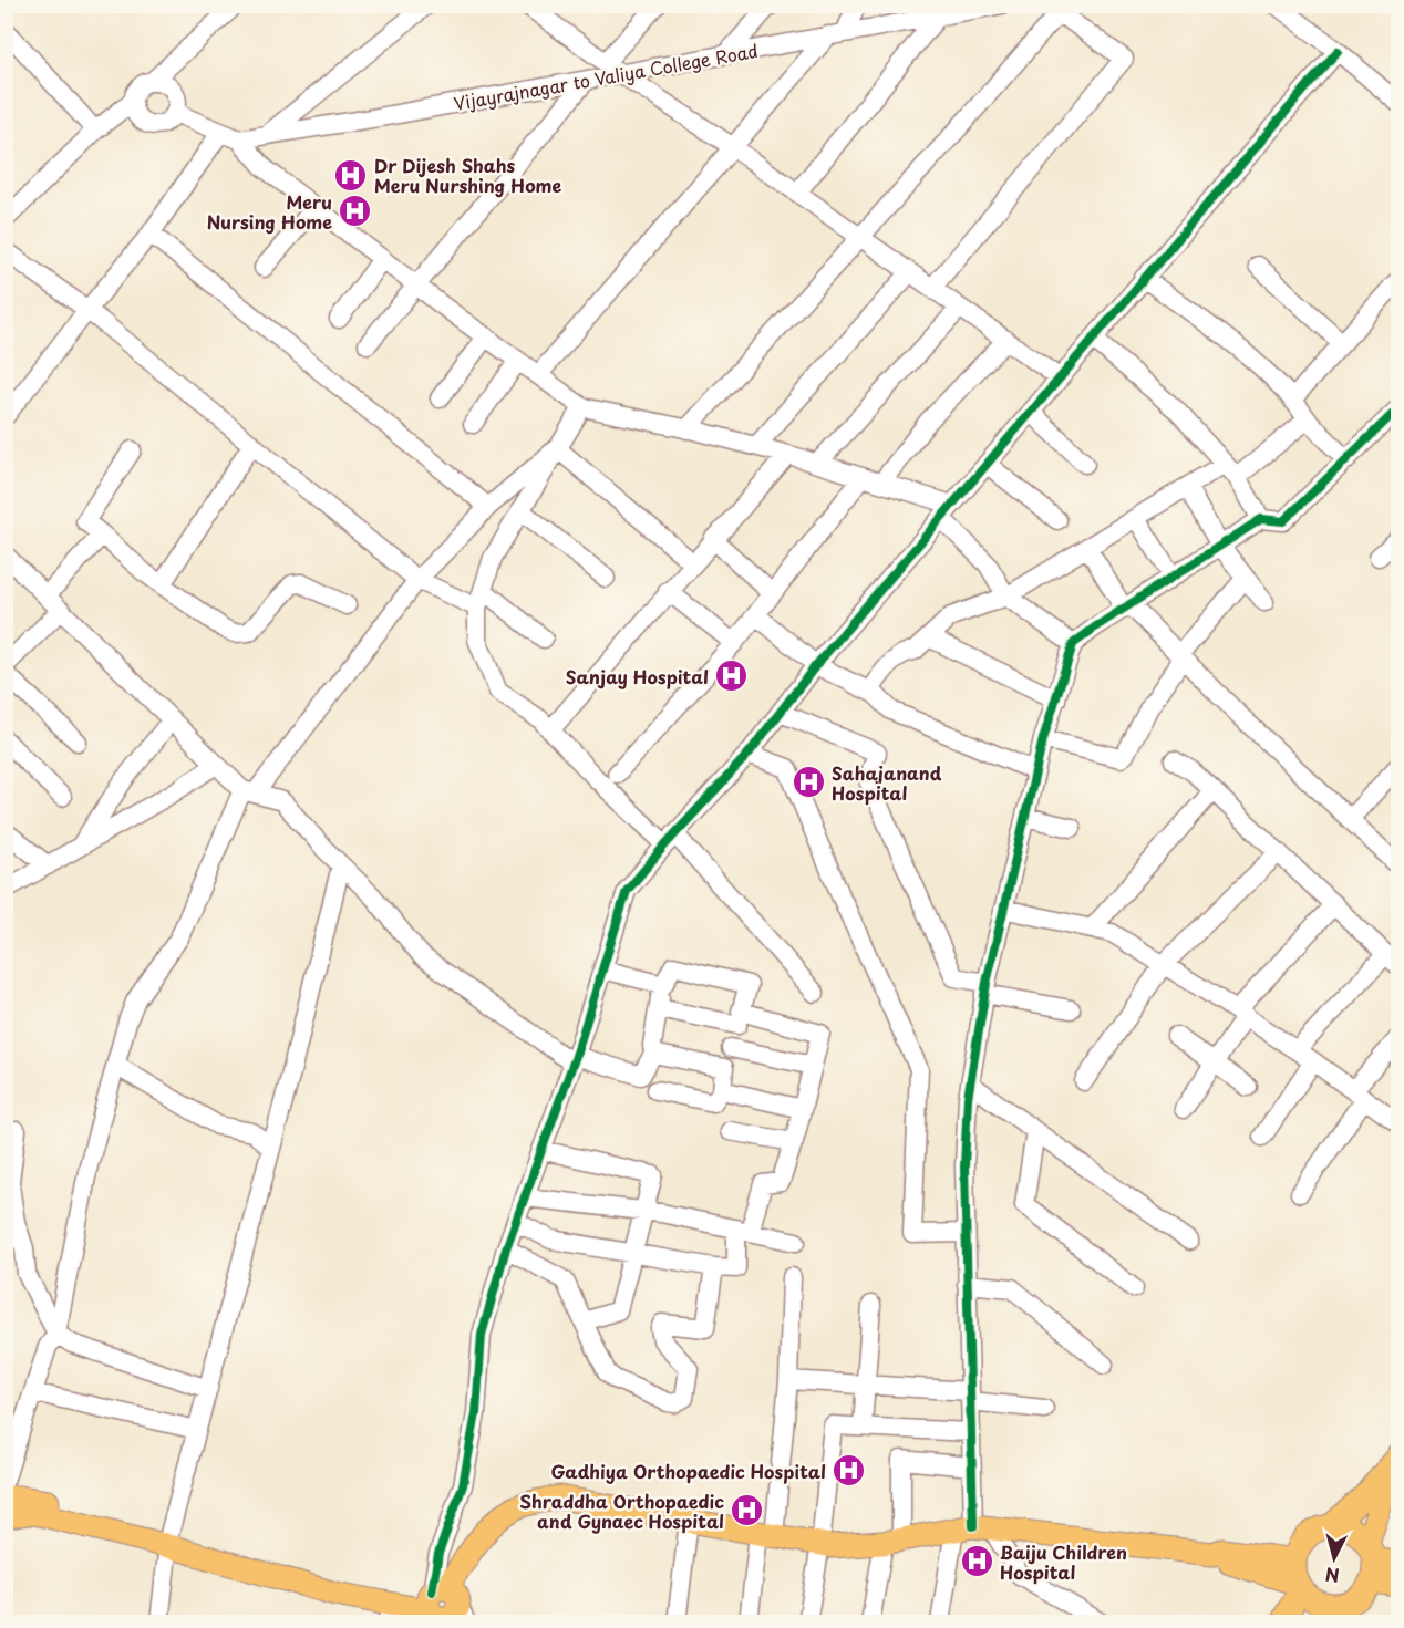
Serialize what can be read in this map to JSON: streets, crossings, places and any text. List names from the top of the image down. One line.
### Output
{"streets":{"street":["Vijayrajnagar to Valiya College Road"]},"places":{"hospital":["Dr Dijesh Shahs Meru Nurshing Home","Meru Nursing Home","Sanjay Hospital","Sahajanand Hospital","Gadhiya Orthopaedic Hospital","Shraddha Orthopaedic and Gynaec Hospital","Baiju Children Hospital"]},"north":"bottom"}
